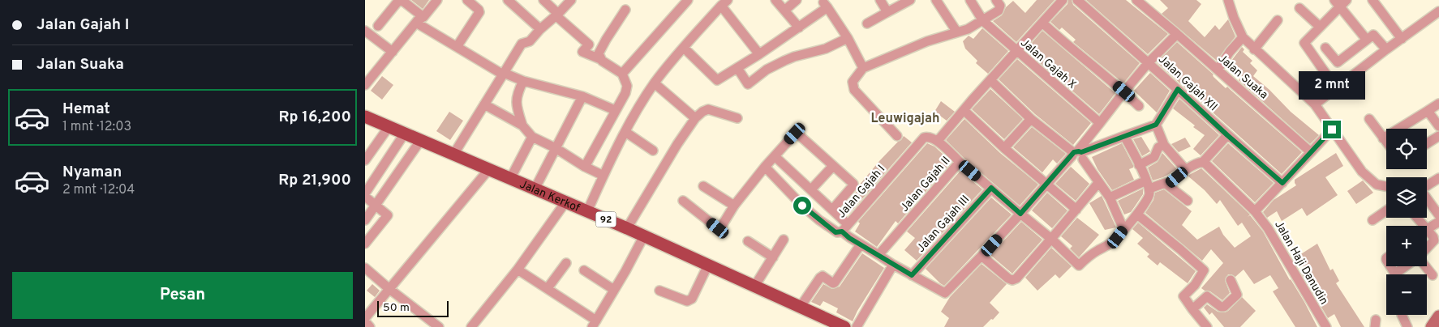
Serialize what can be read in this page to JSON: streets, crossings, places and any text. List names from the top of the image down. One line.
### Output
{"streets":{"main road":["Jalan Kerkof","92"],"street":["Jalan Gajah X","Jalan Suaka","Jalan Gajah XII","Jalan Gajah II","Jalan Gajah I","Jalan Gajah III","Jalan Haji Danudin"]},"crossings":[["Jalan Gajah II","Jalan Gajah III"]],"districts":["Leuwigajah"],"scale_bar":"50 m","page":{"banner":["Jalan Gajah I","Jalan Suaka"],"bubble":"2 mnt","list":[{"name":"Hemat","note":"1 mnt · 12:03","value":"Rp 16,200"},{"name":"Nyaman","note":"2 mnt · 12:04","value":"Rp 21,900"}],"map_buttons":["+","−"],"buttons":"Pesan","scale":"50 m"}}
